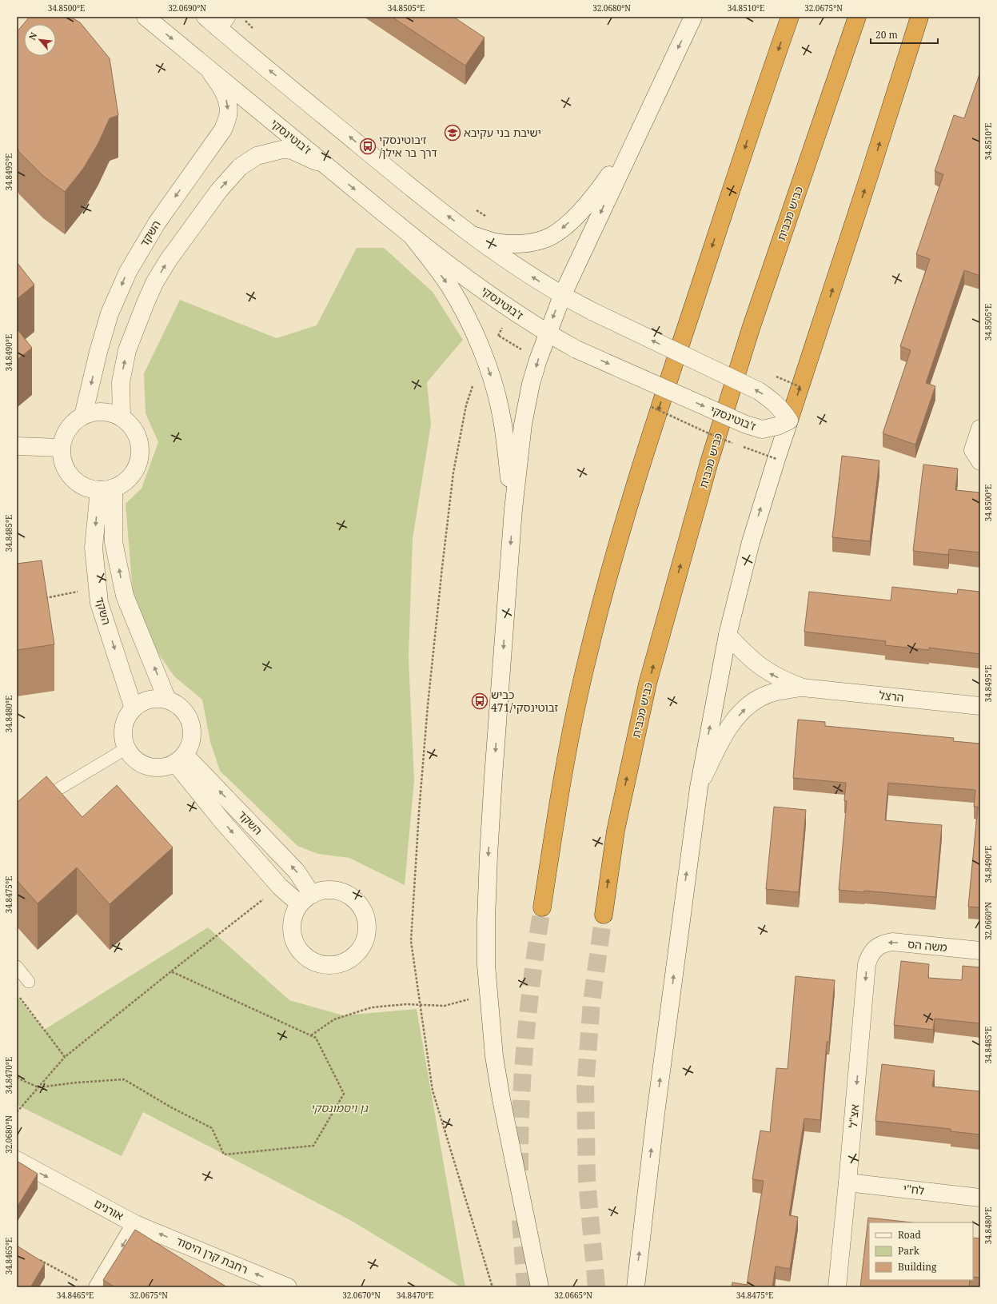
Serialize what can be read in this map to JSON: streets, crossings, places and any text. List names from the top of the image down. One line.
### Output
{"streets":{"highway":["כביש מכבית"],"street":["ז'בוטינסקי","השקד","הרצל","משה הס","אצ\"ל","לח\"י","אורנים","רחבת קרן היסוד"]},"crossings":[["ז'בוטינסקי","השקד"],["משה הס","אצ\"ל"],["אצ\"ל","לח\"י"],["אורנים","רחבת קרן היסוד"]],"one_way":["משה הס","אצ\"ל","רחבת קרן היסוד"],"parks":["גן ויסמונסקי"],"places":{"school or university":["ישיבת בני עקיבא"],"bus stop":["ז׳בוטינסקי /דרך בר אילן","כביש 471/זבוטינסקי"]},"legend":["Road","Park","Building"],"scale_bar":"20 m","north":"top left","coordinates":["34.8500°E","32.0690°N","34.8505°E","32.0680°N","34.8510°E","32.0675°N","34.8495°E","34.8490°E","34.8485°E","34.8480°E","34.8475°E","32.0660°N","34.8470°E","34.8465°E","32.0670°N","32.0665°N"]}
